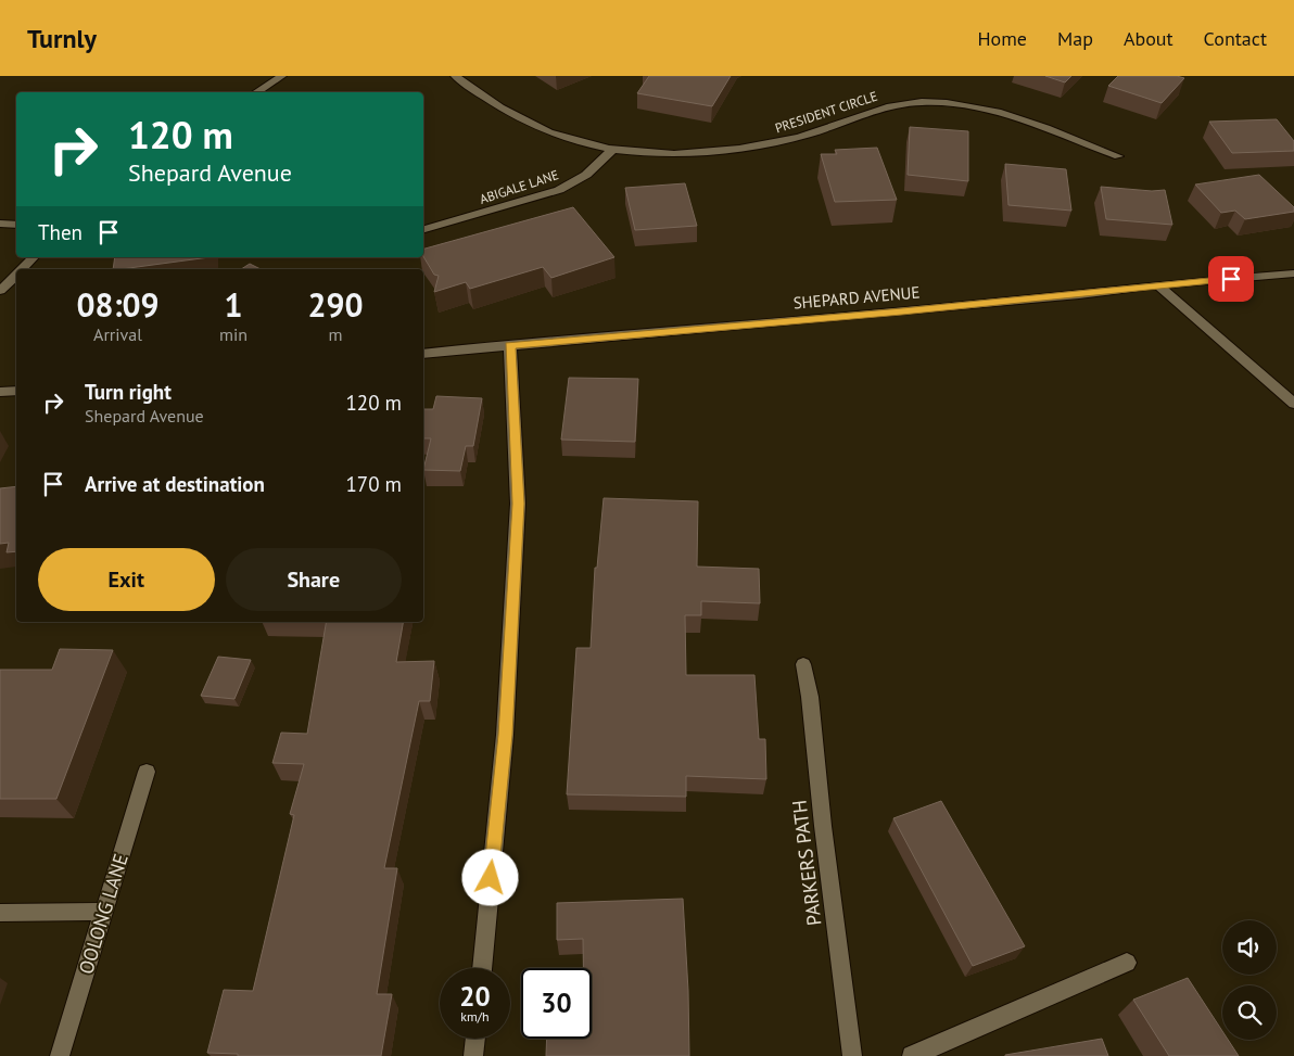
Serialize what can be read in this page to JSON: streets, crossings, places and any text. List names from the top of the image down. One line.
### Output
{"streets":{"street":["PRESIDENT CIRCLE","ABIGALE LANE","SHEPARD AVENUE","PARKERS PATH","OOLONG LANE"]},"crossings":[["PRESIDENT CIRCLE","ABIGALE LANE"]],"page":{"header":"Turnly","nav":["Home","Map","About","Contact"],"turn":["120 m","Shepard Avenue"],"then":"Then","eta":["08:09","Arrival","1","min","290","m"],"list":[{"name":"Turn right","note":"Shepard Avenue","value":"120 m"},{"name":"Arrive at destination","value":"170 m"}],"buttons":["Exit","Share"],"speed":"20 km/h","limit":"30"}}
